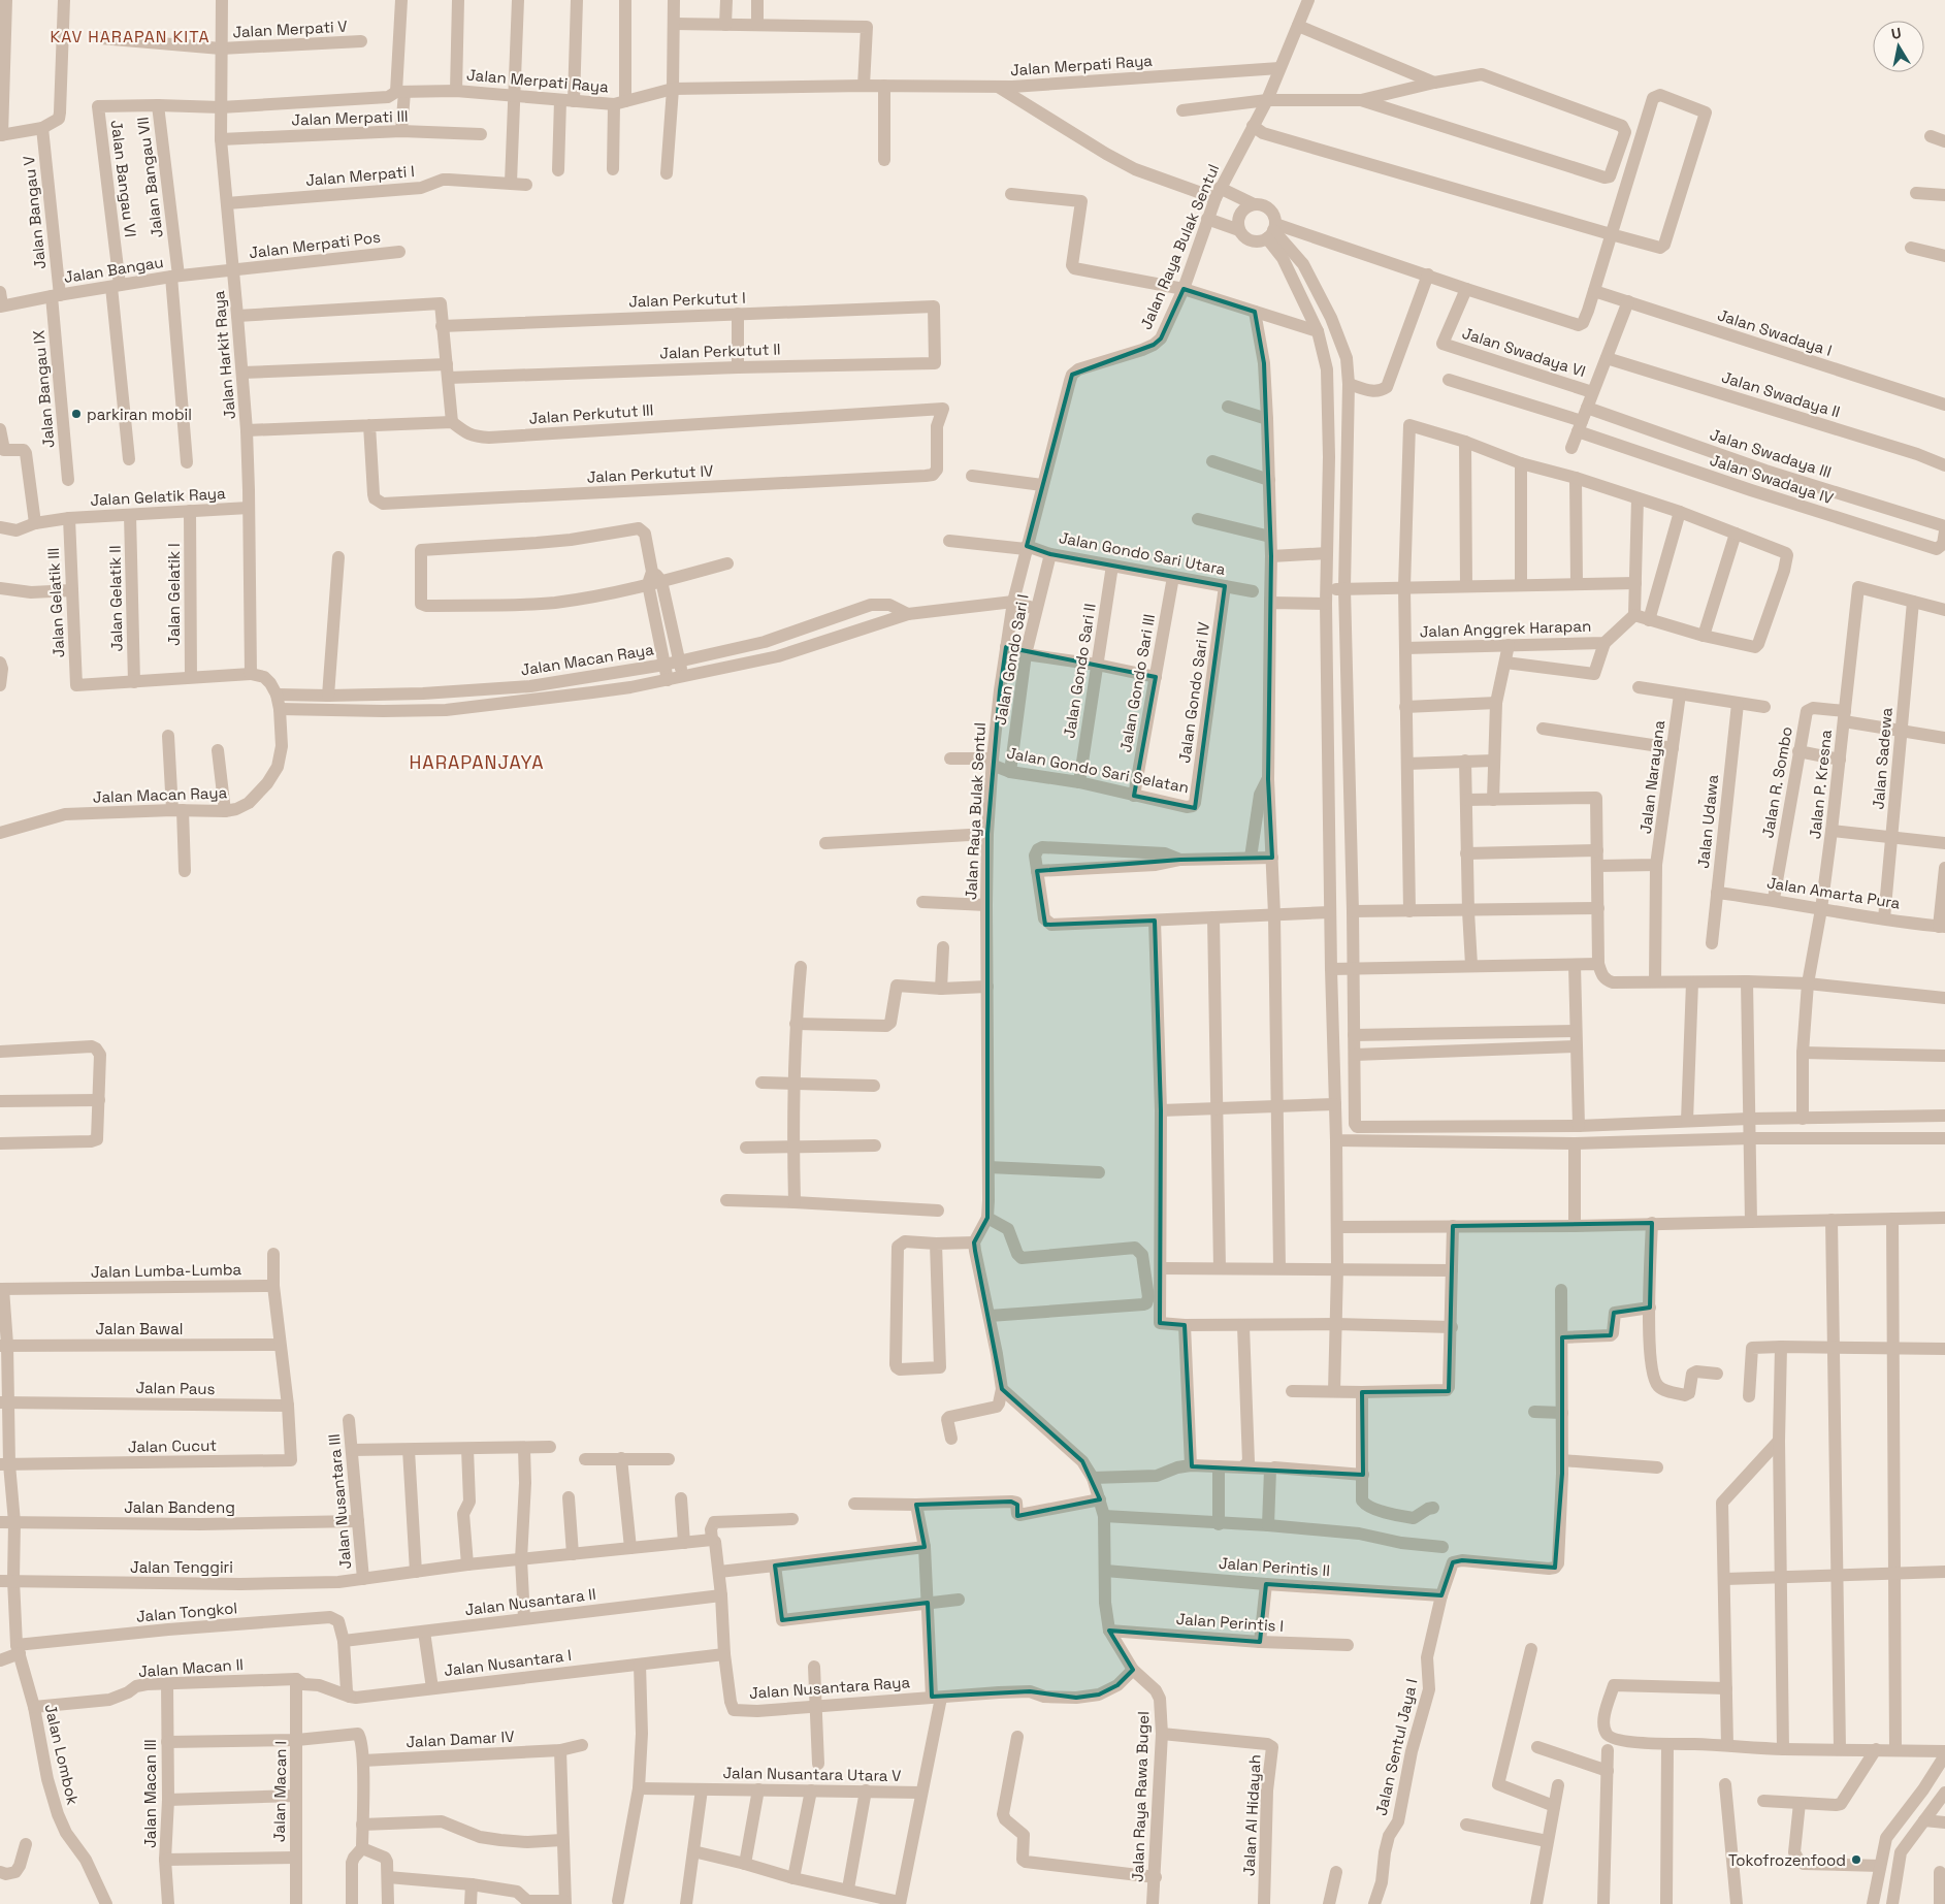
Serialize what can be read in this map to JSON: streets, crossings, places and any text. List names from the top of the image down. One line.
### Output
{"streets":{"street":["Jalan Merpati V","Jalan Merpati Raya","Jalan Merpati III","Jalan Merpati I","Jalan Bangau VII","Jalan Bangau VI","Jalan Bangau V","Jalan Merpati Pos","Jalan Raya Bulak Sentul","Jalan Bangau","Jalan Perkutut I","Jalan Swadaya I","Jalan Perkutut II","Jalan Swadaya VI","Jalan Harkit Raya","Jalan Bangau IX","Jalan Swadaya II","Jalan Perkutut III","Jalan Swadaya III","Jalan Perkutut IV","Jalan Swadaya IV","Jalan Gelatik Raya","Jalan Gondo Sari Utara","Jalan Gelatik I","Jalan Gelatik II","Jalan Gelatik III","Jalan Anggrek Harapan","Jalan Macan Raya","Jalan Gondo Sari I","Jalan Gondo Sari II","Jalan Gondo Sari III","Jalan Gondo Sari IV","Jalan Sadewa","Jalan Gondo Sari Selatan","Jalan Narayana","Jalan R. Sombo","Jalan P. Kresna","Jalan Udawa","Jalan Amarta Pura","Jalan Lumba-Lumba","Jalan Bawal","Jalan Paus","Jalan Cucut","Jalan Nusantara III","Jalan Bandeng","Jalan Tenggiri","Jalan Perintis II","Jalan Nusantara II","Jalan Tongkol","Jalan Perintis I","Jalan Nusantara I","Jalan Macan II","Jalan Nusantara Raya","Jalan Damar IV","Jalan Sentul Jaya I","Jalan Lombok","Jalan Nusantara Utara V","Jalan Macan I","Jalan Macan III","Jalan Raya Rawa Bugel","Jalan Al Hidayah"]},"crossings":[["Jalan Merpati V","Jalan Harkit Raya"],["Jalan Merpati Raya","Jalan Bangau VII"],["Jalan Merpati Raya","Jalan Bangau VI"],["Jalan Merpati Raya","Jalan Raya Bulak Sentul"],["Jalan Merpati Raya","Jalan Harkit Raya"],["Jalan Merpati III","Jalan Harkit Raya"],["Jalan Merpati I","Jalan Harkit Raya"],["Jalan Bangau VII","Jalan Bangau"],["Jalan Bangau VI","Jalan Bangau"],["Jalan Bangau V","Jalan Bangau"],["Jalan Bangau V","Jalan Bangau IX"],["Jalan Merpati Pos","Jalan Bangau"],["Jalan Merpati Pos","Jalan Harkit Raya"],["Jalan Raya Bulak Sentul","Jalan Gondo Sari Utara"],["Jalan Raya Bulak Sentul","Jalan Macan Raya"],["Jalan Raya Bulak Sentul","Jalan Gondo Sari Selatan"],["Jalan Bangau","Jalan Harkit Raya"],["Jalan Bangau","Jalan Bangau IX"],["Jalan Perkutut I","Jalan Perkutut II"],["Jalan Harkit Raya","Jalan Gelatik Raya"],["Jalan Perkutut III","Jalan Perkutut IV"],["Jalan Gelatik Raya","Jalan Gelatik I"],["Jalan Gelatik Raya","Jalan Gelatik II"],["Jalan Gelatik Raya","Jalan Gelatik III"],["Jalan Gondo Sari Utara","Jalan Gondo Sari I"],["Jalan Gondo Sari Utara","Jalan Gondo Sari II"],["Jalan Gondo Sari Utara","Jalan Gondo Sari III"],["Jalan Gondo Sari Utara","Jalan Gondo Sari IV"],["Jalan Gelatik II","Jalan Gelatik III"],["Jalan Macan Raya","Jalan Gondo Sari I"],["Jalan Gondo Sari I","Jalan Gondo Sari Selatan"],["Jalan Gondo Sari II","Jalan Gondo Sari Selatan"],["Jalan Gondo Sari III","Jalan Gondo Sari Selatan"],["Jalan Gondo Sari IV","Jalan Gondo Sari Selatan"],["Jalan Sadewa","Jalan P. Kresna"],["Jalan Sadewa","Jalan Amarta Pura"],["Jalan R. Sombo","Jalan P. Kresna"],["Jalan R. Sombo","Jalan Amarta Pura"],["Jalan P. Kresna","Jalan Amarta Pura"],["Jalan Udawa","Jalan Amarta Pura"],["Jalan Lumba-Lumba","Jalan Lombok"],["Jalan Bawal","Jalan Lombok"],["Jalan Paus","Jalan Cucut"],["Jalan Paus","Jalan Lombok"],["Jalan Cucut","Jalan Lombok"],["Jalan Nusantara III","Jalan Bandeng"],["Jalan Nusantara III","Jalan Tenggiri"],["Jalan Bandeng","Jalan Lombok"],["Jalan Tenggiri","Jalan Lombok"],["Jalan Perintis II","Jalan Sentul Jaya I"],["Jalan Nusantara II","Jalan Tongkol"],["Jalan Nusantara II","Jalan Nusantara Raya"],["Jalan Tongkol","Jalan Lombok"],["Jalan Nusantara I","Jalan Macan II"],["Jalan Nusantara I","Jalan Nusantara Raya"],["Jalan Macan II","Jalan Lombok"],["Jalan Macan II","Jalan Macan I"],["Jalan Macan II","Jalan Macan III"],["Jalan Nusantara Raya","Jalan Raya Rawa Bugel"],["Jalan Raya Rawa Bugel","Jalan Al Hidayah"]],"districts":["KAV HARAPAN KITA","HARAPANJAYA"],"places":["parkiran mobil","Tokofrozenfood"],"north":"top"}
